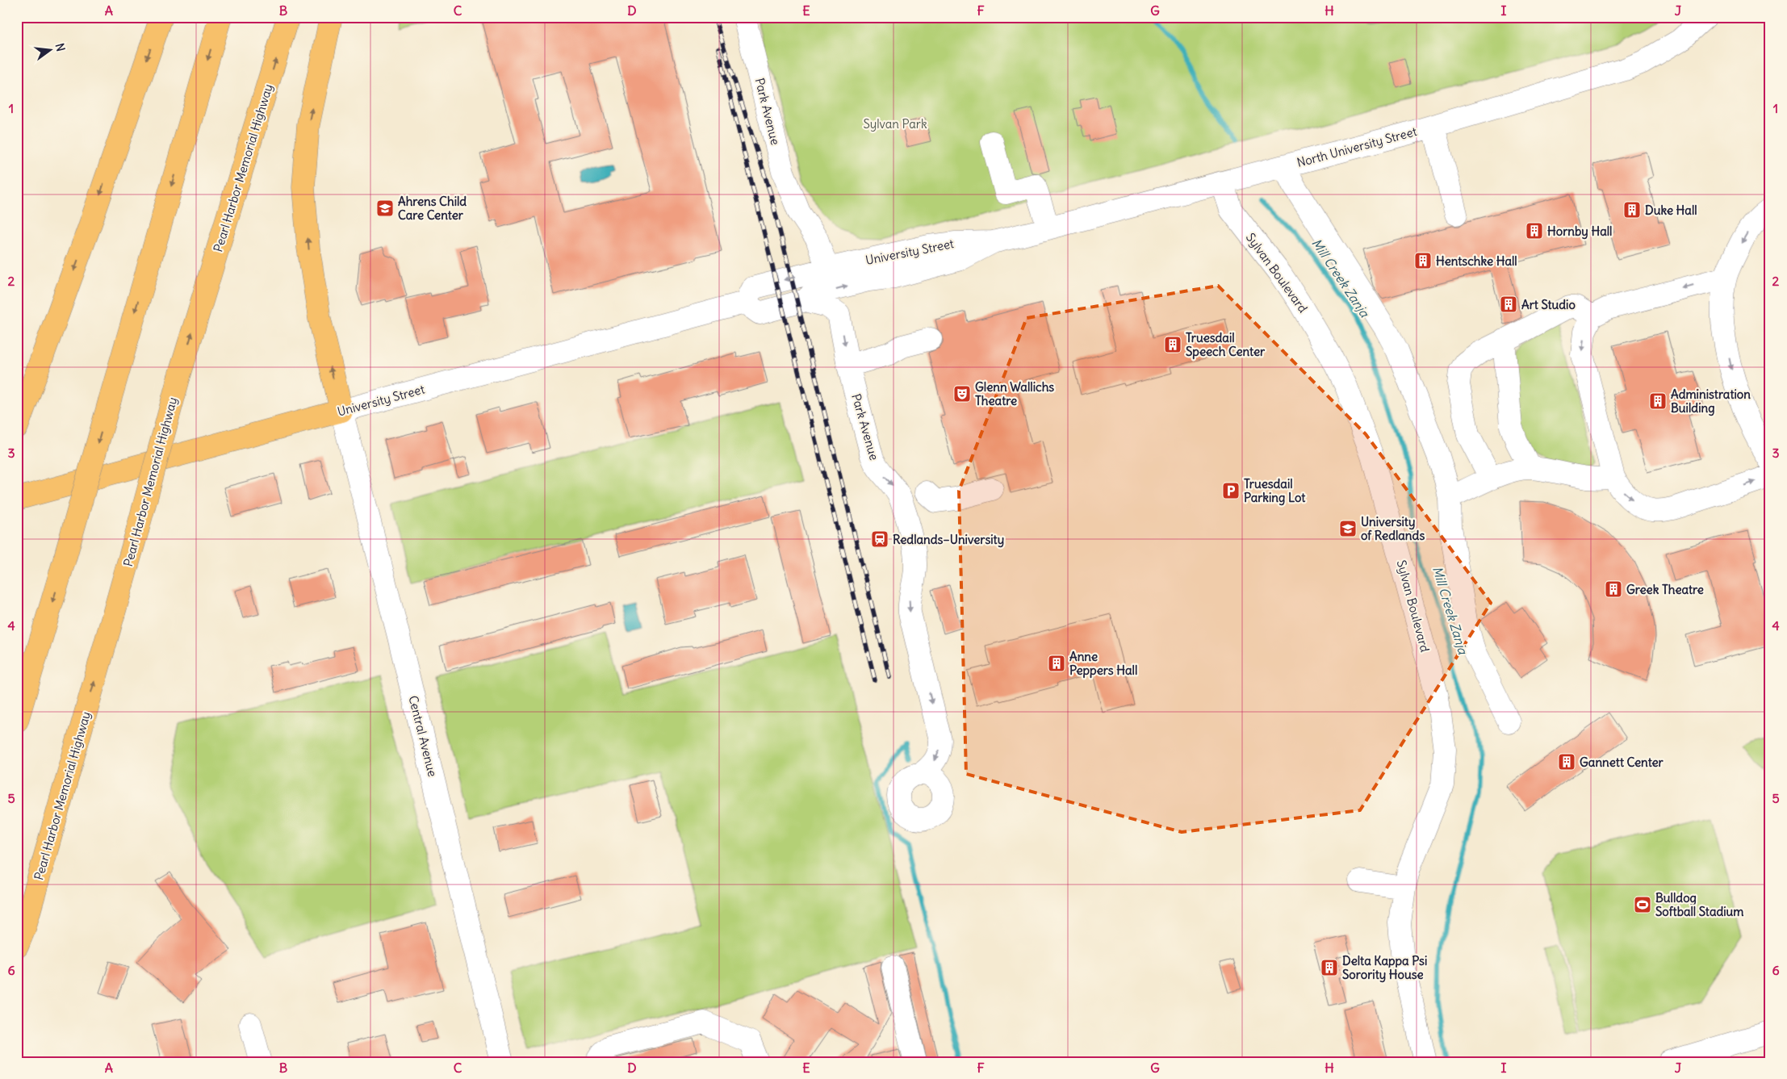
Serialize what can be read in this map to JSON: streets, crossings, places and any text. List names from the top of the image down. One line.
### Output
{"streets":{"main road":["Pearl Harbor Memorial Highway","University Street"],"street":["Park Avenue","North University Street","Sylvan Boulevard","Central Avenue"]},"crossings":[["Park Avenue","University Street"],["North University Street","University Street"],["North University Street","Sylvan Boulevard"],["University Street","Central Avenue"]],"one_way":["Park Avenue"],"water":["Mill Creek Zanja"],"parks":["Sylvan Park"],"places":{"school or university":["Ahrens Child Care Center","University of Redlands"],"building":["Duke Hall","Hornby Hall","Hentschke Hall","Art Studio","Truesdail Speech Center","Administration Building","Greek Theatre","Anne Peppers Hall","Gannett Center","Delta Kappa Psi Sorority House"],"theatre":["Glenn Wallichs Theatre"],"parking":["Truesdail Parking Lot"],"station":["Redlands–University"],"sports":["Bulldog Softball Stadium"]},"north":"right","grid":{"columns":["A","B","C","D","E","F","G","H","I","J"],"rows":["1","2","3","4","5","6"]}}
